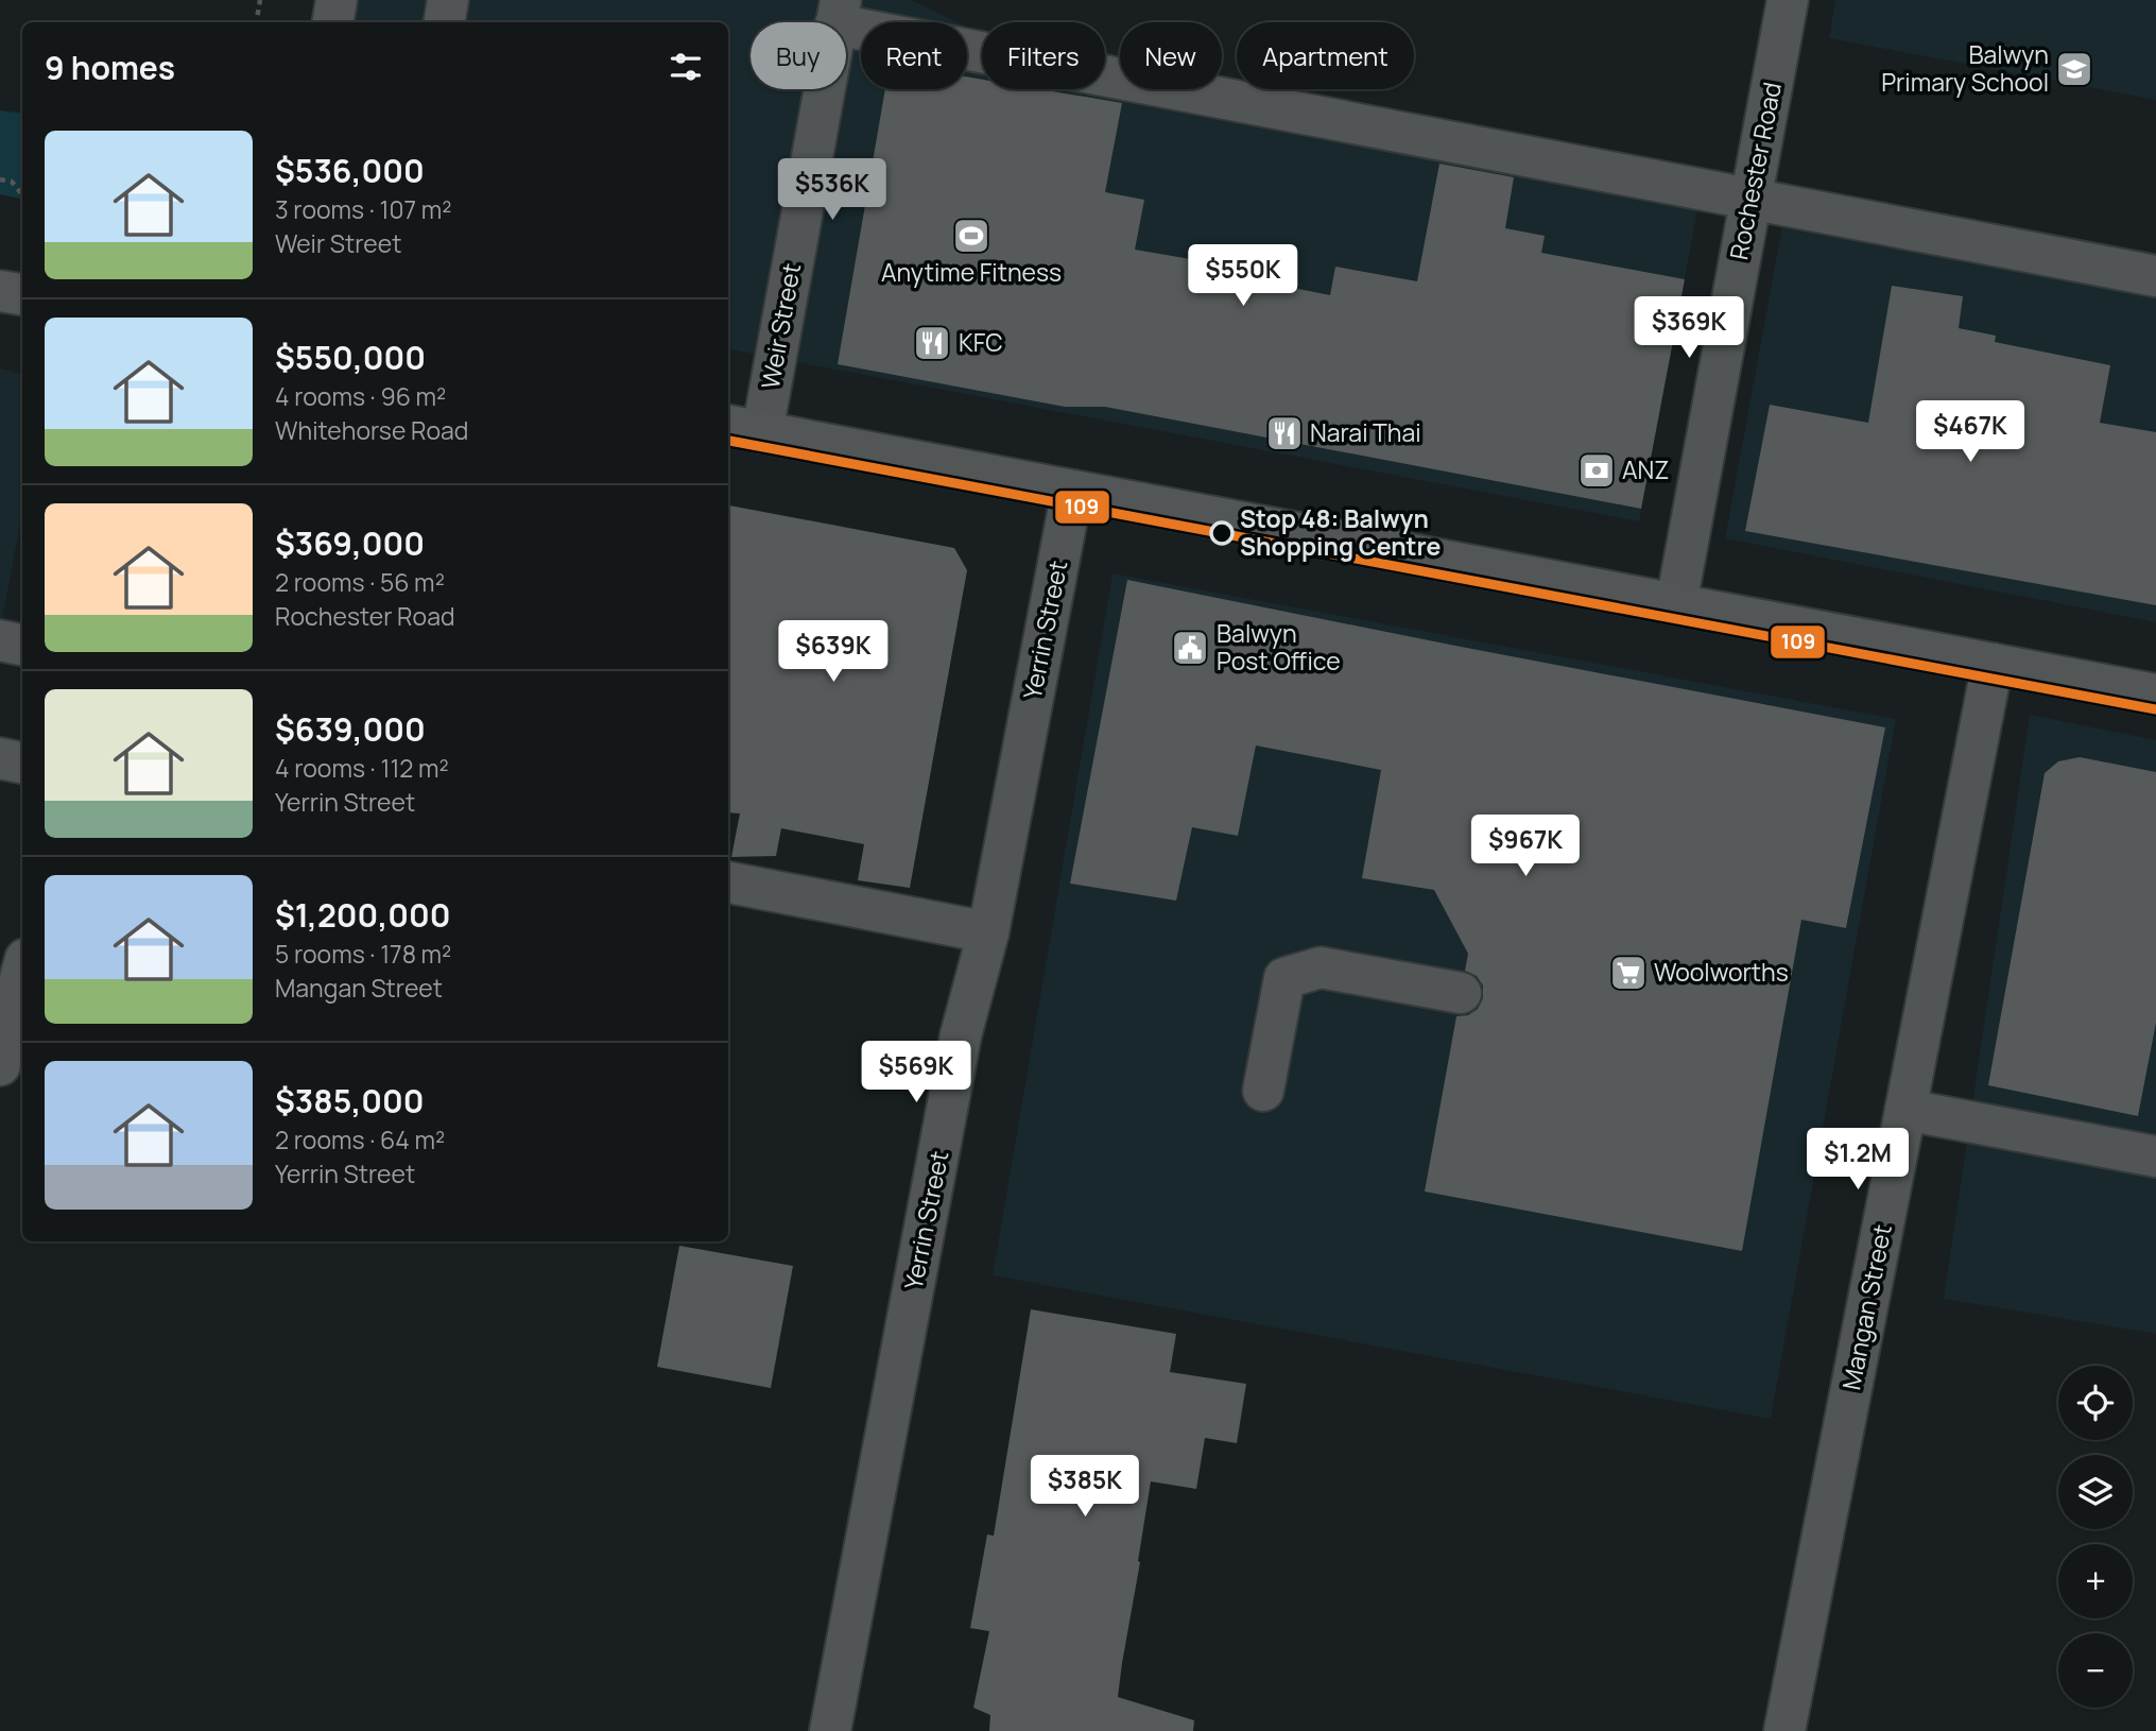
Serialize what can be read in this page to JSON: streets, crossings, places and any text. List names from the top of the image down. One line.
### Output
{"streets":{"street":["Rochester Road","Weir Street","Yerrin Street","Mangan Street"]},"places":{"school or university":["Balwyn Primary School"],"sports":["Anytime Fitness"],"restaurant":["KFC","Narai Thai"],"bank":["ANZ"],"other":["Stop 48: Balwyn Shopping Centre"],"public building":["Balwyn Post Office"],"supermarket":["Woolworths"]},"lines":["transit line 109"],"page":{"chip":["Buy","Rent","Filters","New","Apartment"],"heading":"9 homes","list":[{"name":"$536,000","note":"3 rooms · 107 m² · Weir Street"},{"name":"$550,000","note":"4 rooms · 96 m² · Whitehorse Road"},{"name":"$369,000","note":"2 rooms · 56 m² · Rochester Road"},{"name":"$639,000","note":"4 rooms · 112 m² · Yerrin Street"},{"name":"$1,200,000","note":"5 rooms · 178 m² · Mangan Street"},{"name":"$385,000","note":"2 rooms · 64 m² · Yerrin Street"}],"price":["$536K","$550K","$369K","$467K","$639K","$967K","$569K","$1.2M","$385K"],"map_buttons":["+","−"]}}
